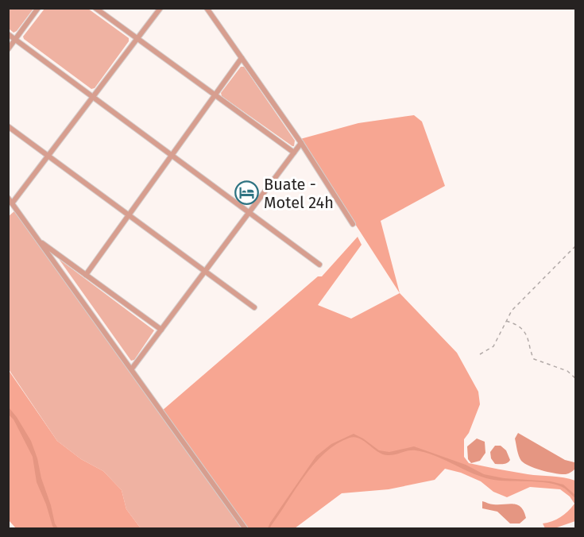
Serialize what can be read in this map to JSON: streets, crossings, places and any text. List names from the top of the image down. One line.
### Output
{"places":{"hotel":["Buate - Motel 24h"]}}
